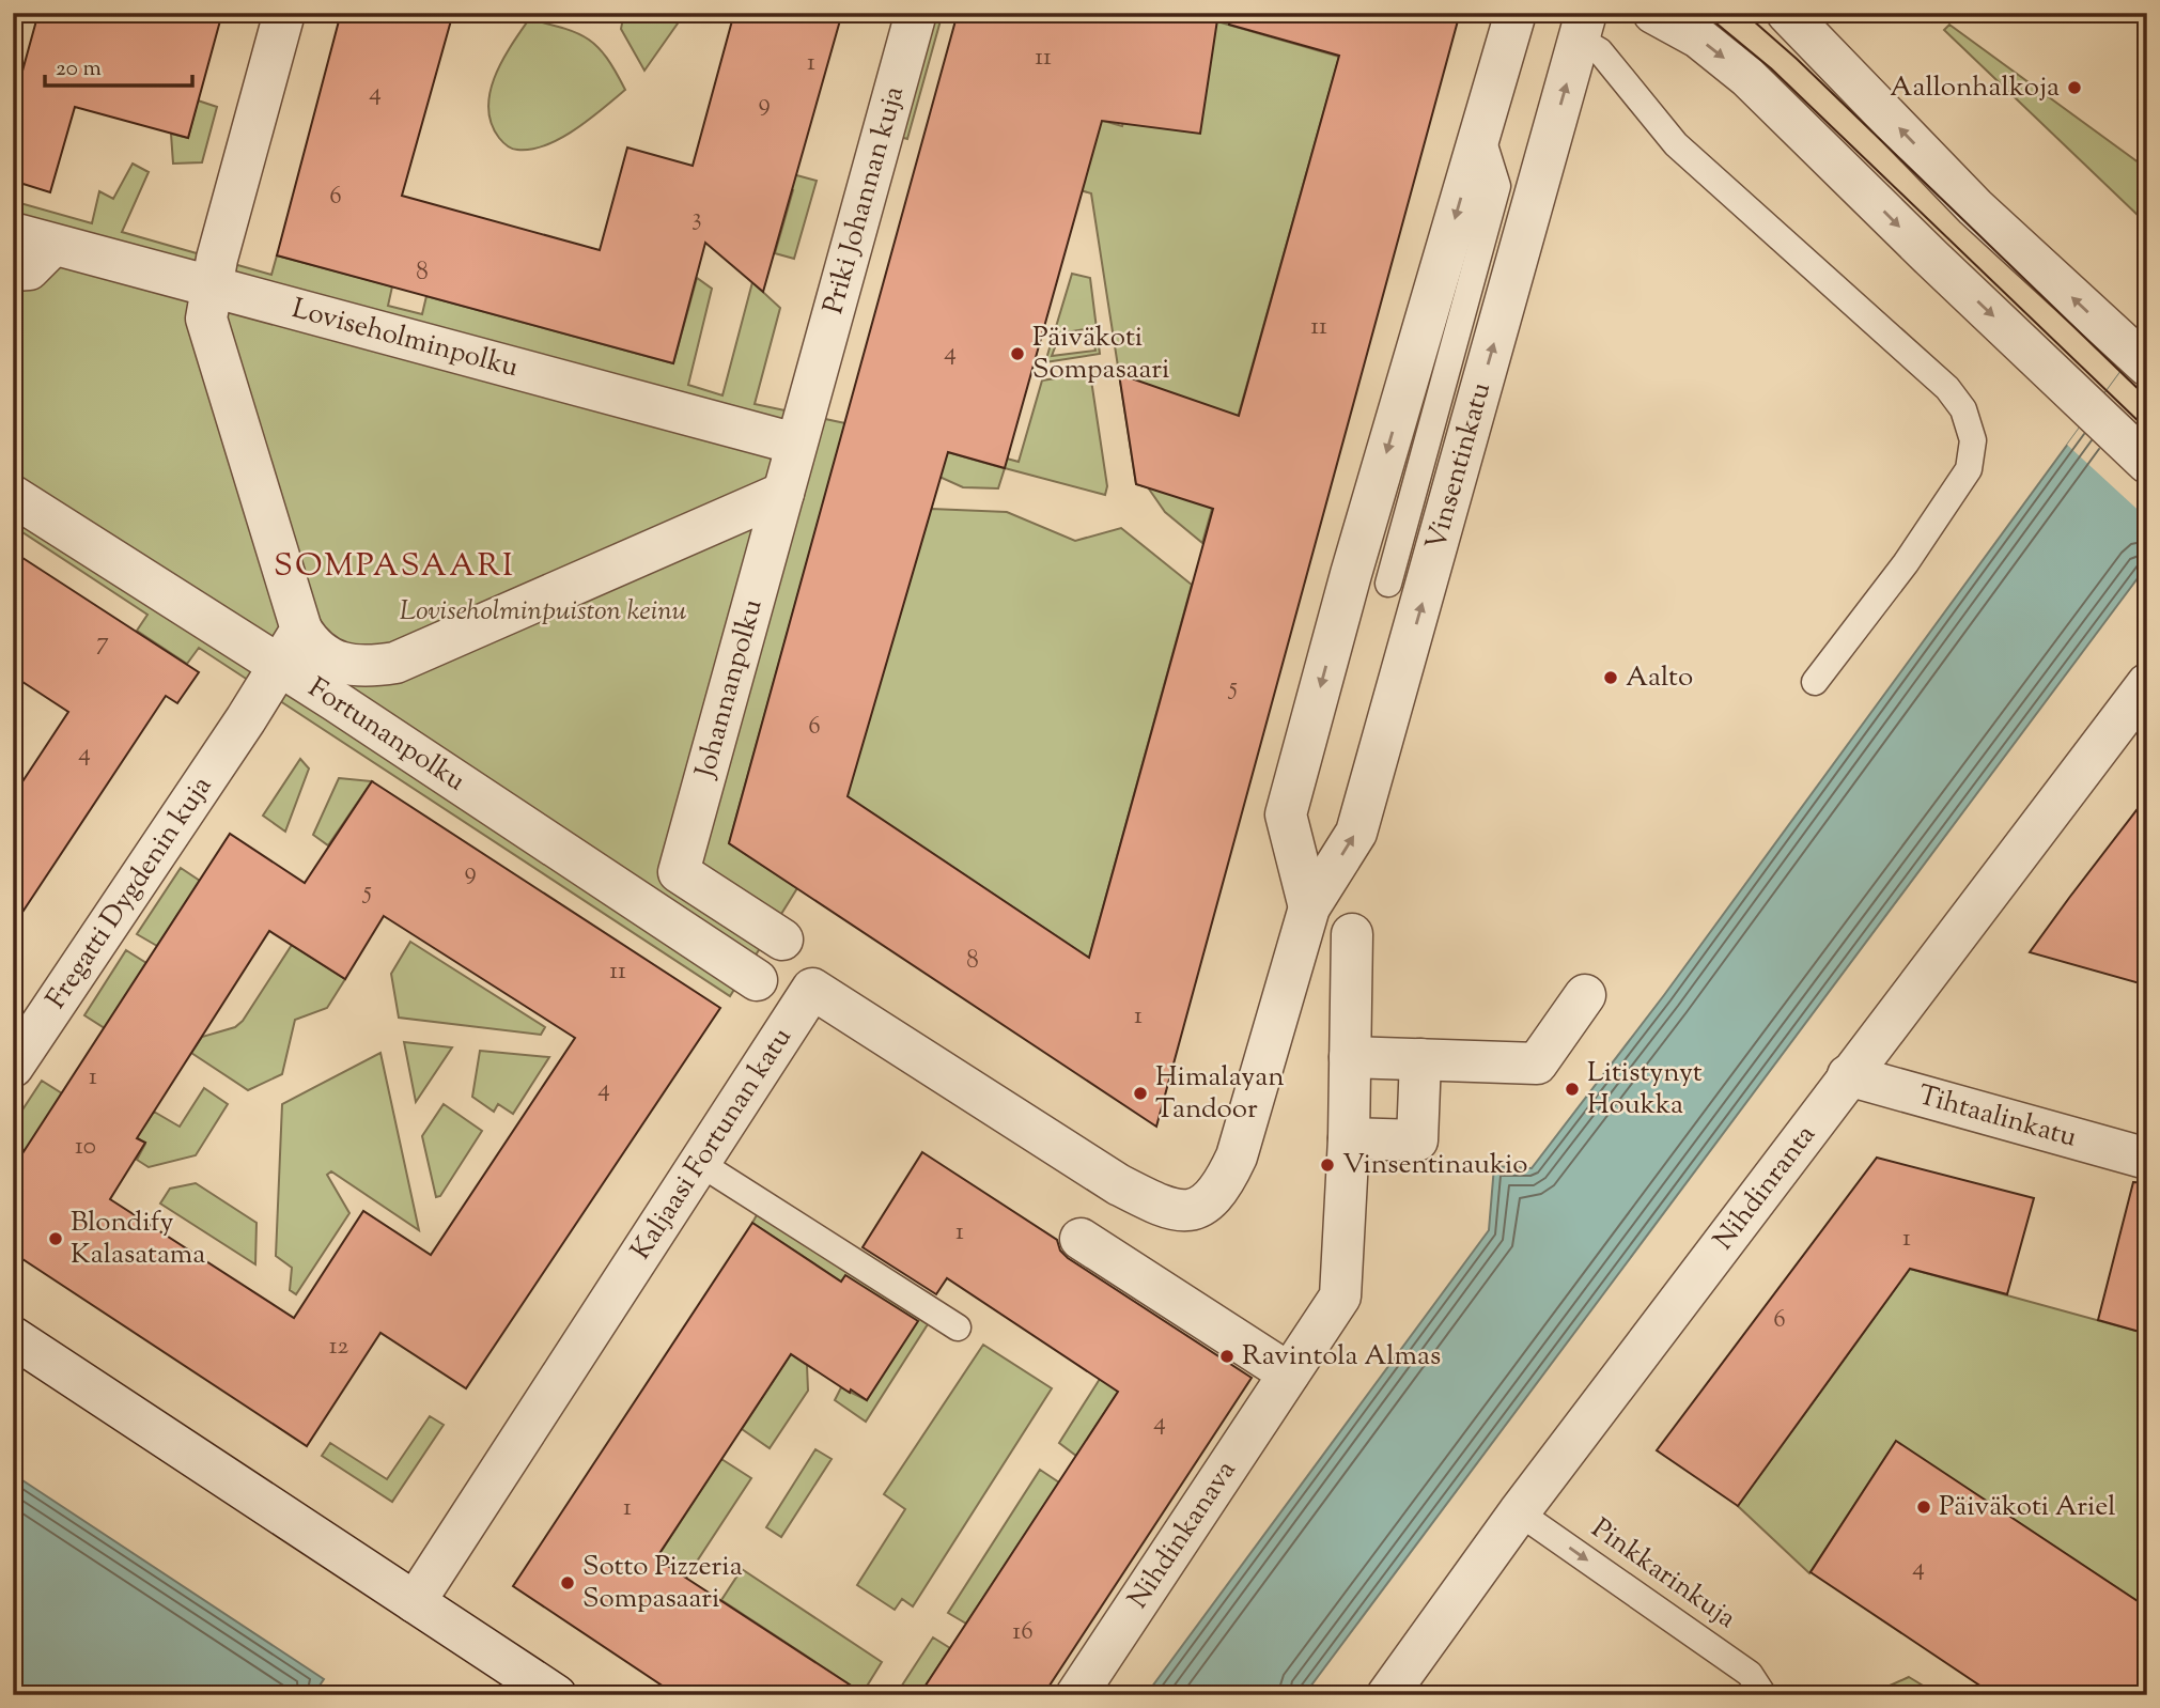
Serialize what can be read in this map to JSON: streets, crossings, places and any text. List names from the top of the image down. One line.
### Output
{"streets":{"street":["Priki Johannan kuja","Loviseholminpolku","Vinsentinkatu","Johannanpolku","Fortunanpolku","Fregatti Dygdenin kuja","Tihtaalinkatu","Kaljaasi Fortunan katu","Nihdinranta","Nihdinkanava"],"lane":["Pinkkarinkuja"]},"crossings":[["Priki Johannan kuja","Johannanpolku"],["Loviseholminpolku","Johannanpolku"],["Vinsentinkatu","Kaljaasi Fortunan katu"],["Fortunanpolku","Fregatti Dygdenin kuja"],["Tihtaalinkatu","Nihdinranta"],["Nihdinranta","Pinkkarinkuja"]],"one_way":["Pinkkarinkuja"],"districts":["SOMPASAARI"],"parks":["Loviseholminpuiston keinu"],"places":["Aallonhalkoja","Päiväkoti Sompasaari","Aalto","Litistynyt Houkka","Himalayan Tandoor","Vinsentinaukio","Blondify Kalasatama","Ravintola Almas","Päiväkoti Ariel","Sotto Pizzeria Sompasaari"],"house_numbers":["11","1","4","9","6","3","8","11","4","7","5","6","4","9","5","8","11","1","1","4","10","1","1","6","12","4","1","4","16"],"scale_bar":"20 m"}
